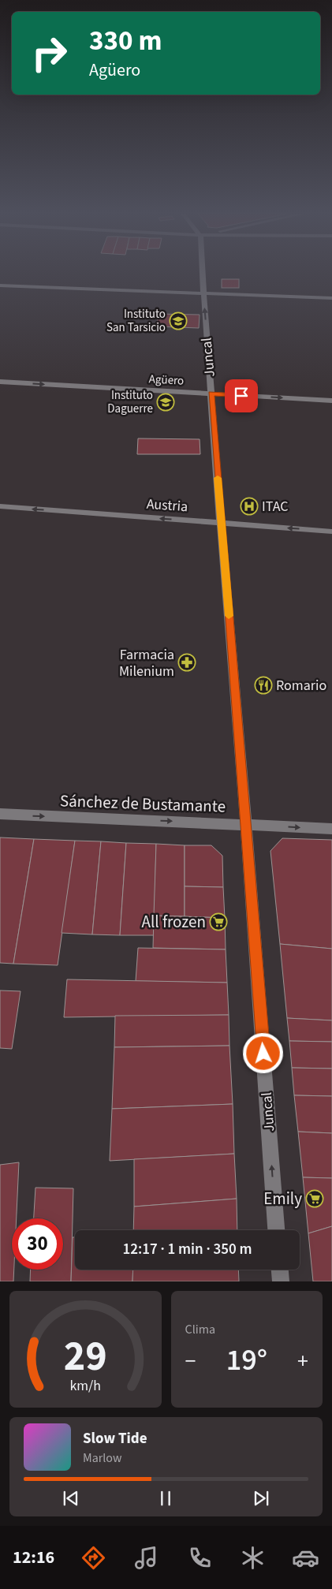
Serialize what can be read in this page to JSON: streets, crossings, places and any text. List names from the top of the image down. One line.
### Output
{"streets":{"street":["Juncal","Agüero","Austria","Sánchez de Bustamante"]},"crossings":[["Juncal","Agüero"],["Juncal","Austria"],["Juncal","Sánchez de Bustamante"]],"one_way":["Juncal","Agüero","Austria","Sánchez de Bustamante"],"places":{"school or university":["Instituto San Tarsicio","Instituto Daguerre"],"hospital":["ITAC"],"pharmacy":["Farmacia Milenium"],"restaurant":["Romario"],"supermarket":["All frozen","Emily"]},"page":{"turn":["330 m","Agüero"],"limit":"30","trip":"12:17 · 1 min · 350 m","tile":"Clima","heat":["−","19°","+"],"song":["Slow Tide","Marlow"],"tabs":"12:16","gauge":["29","km/h"]}}
